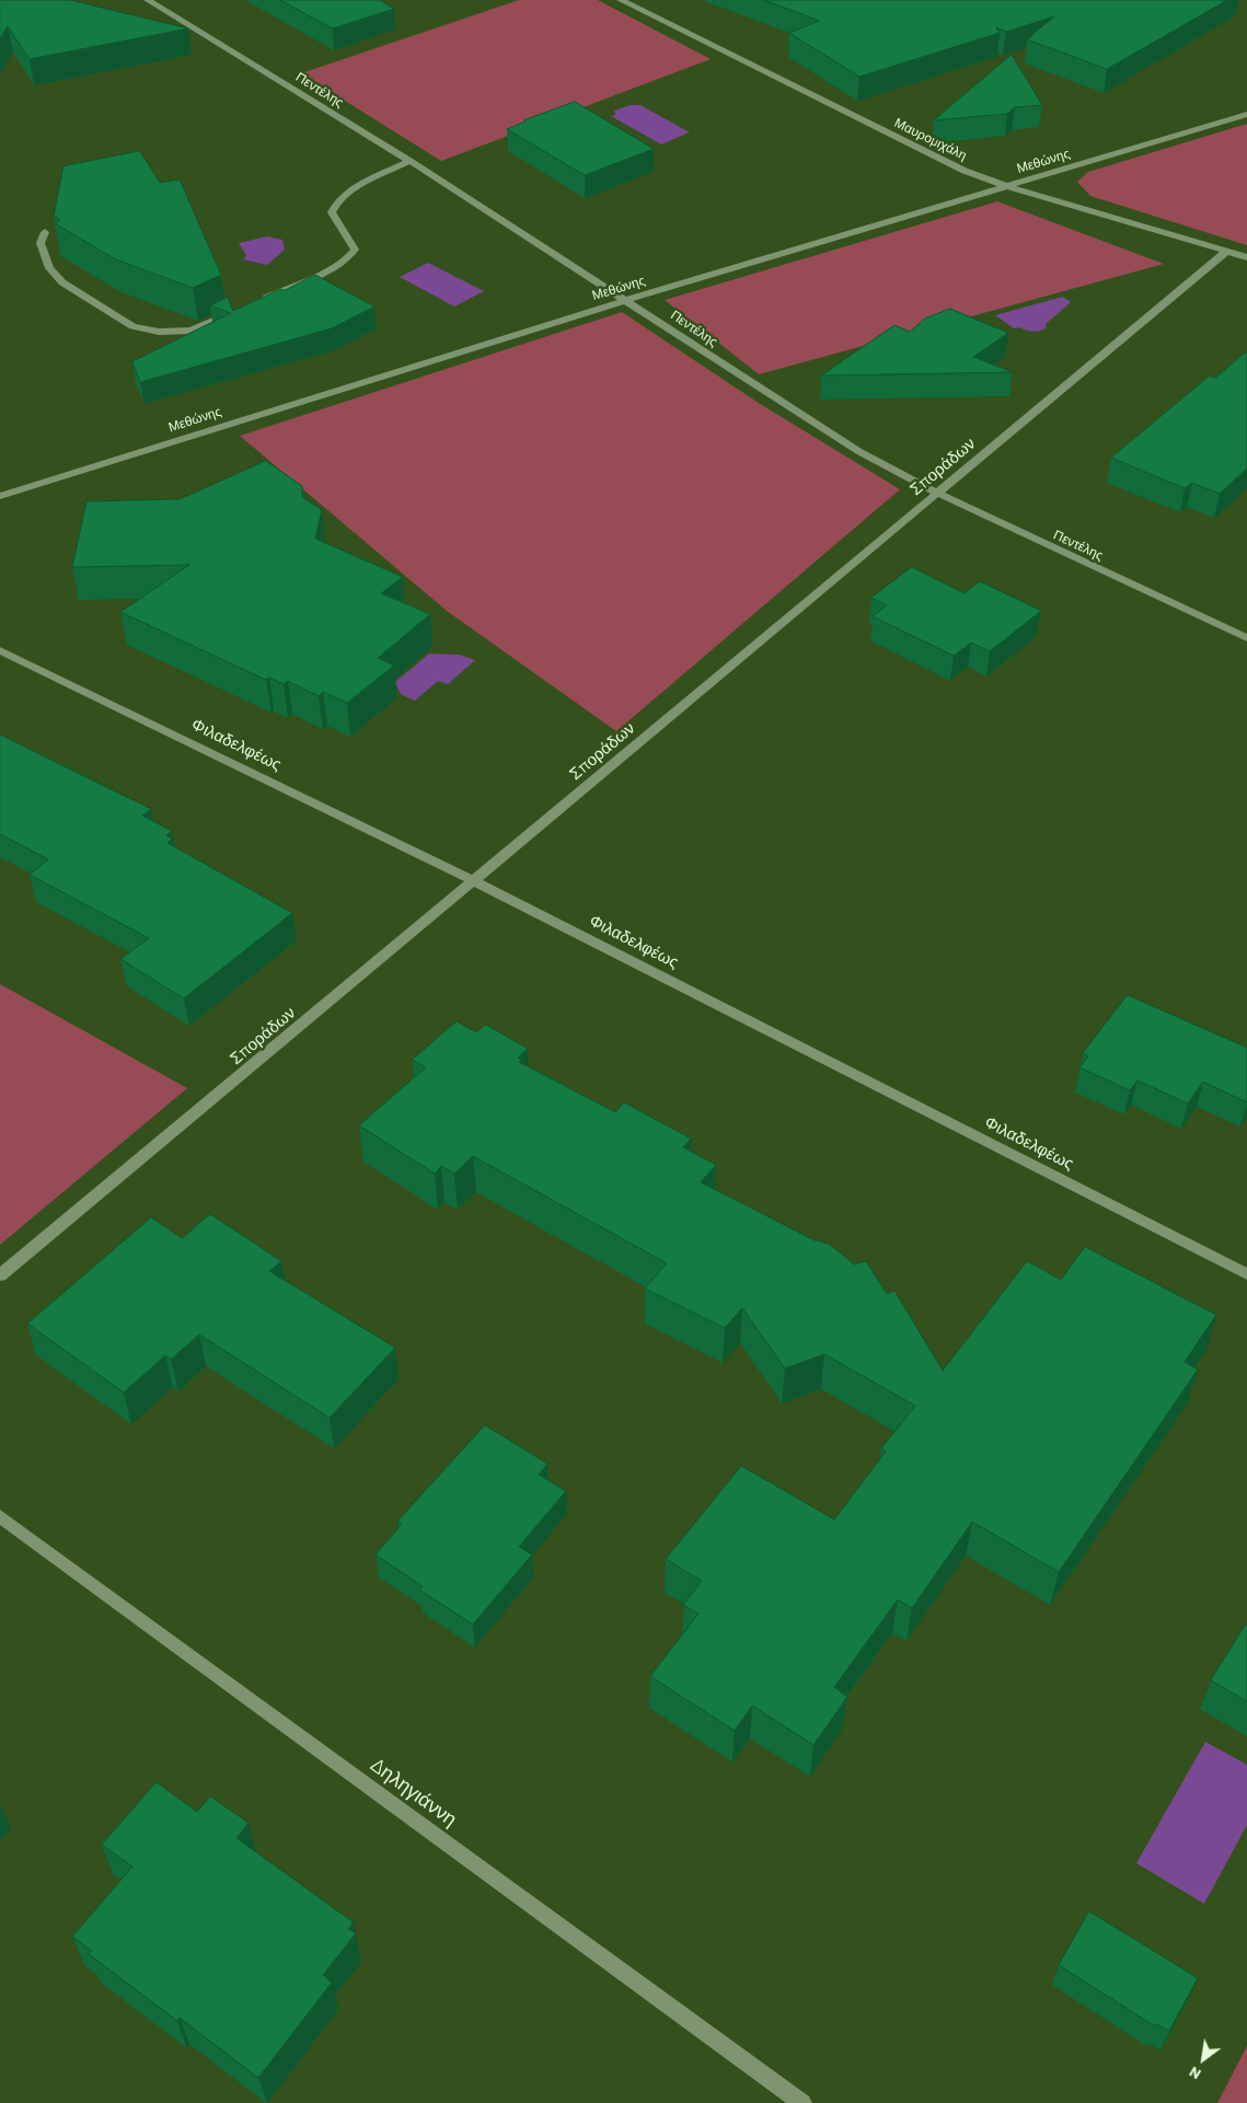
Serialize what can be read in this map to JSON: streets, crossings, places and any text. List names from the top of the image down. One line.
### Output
{"streets":{"street":["Πεντέλης","Μαυρομιχάλη","Μεθώνης","Σποράδων","Φιλαδελφέως","Δηληγιάννη"]},"crossings":[["Πεντέλης","Μεθώνης"],["Πεντέλης","Σποράδων"],["Μαυρομιχάλη","Μεθώνης"],["Μαυρομιχάλη","Σποράδων"],["Σποράδων","Φιλαδελφέως"]],"north":"bottom left"}
